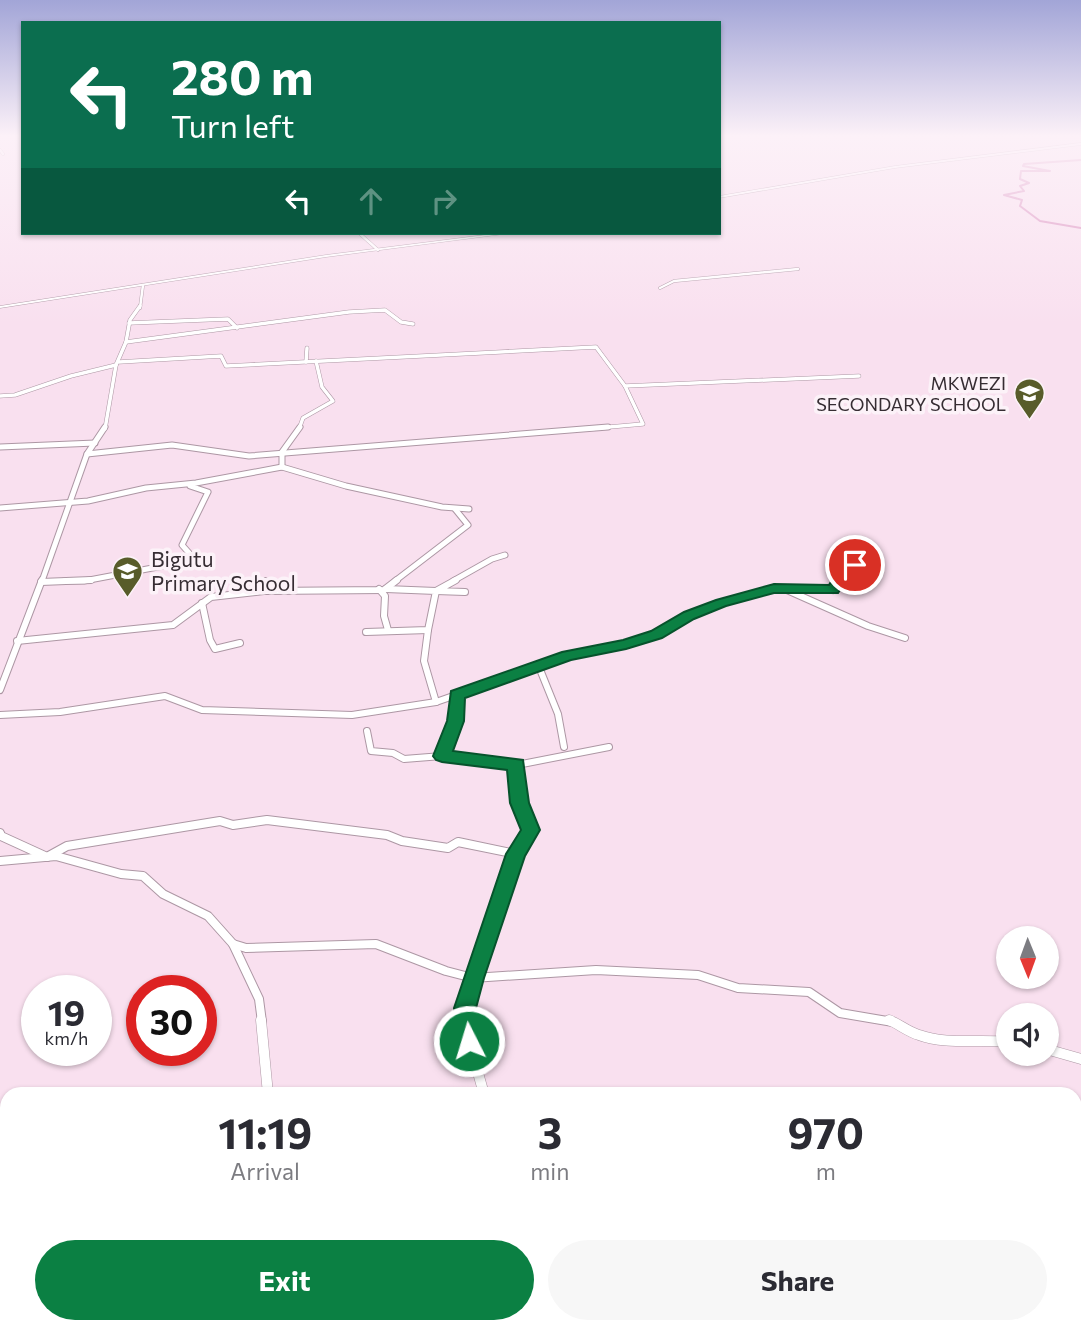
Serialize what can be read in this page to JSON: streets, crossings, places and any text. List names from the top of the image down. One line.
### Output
{"places":{"school or university":["MKWEZI SECONDARY SCHOOL","Bigutu Primary School"]},"north":"bottom","page":{"turn":["280 m","Turn left"],"speed":"19 km/h","limit":"30","eta":["11:19","Arrival","3","min","970","m"],"buttons":["Exit","Share"]}}
